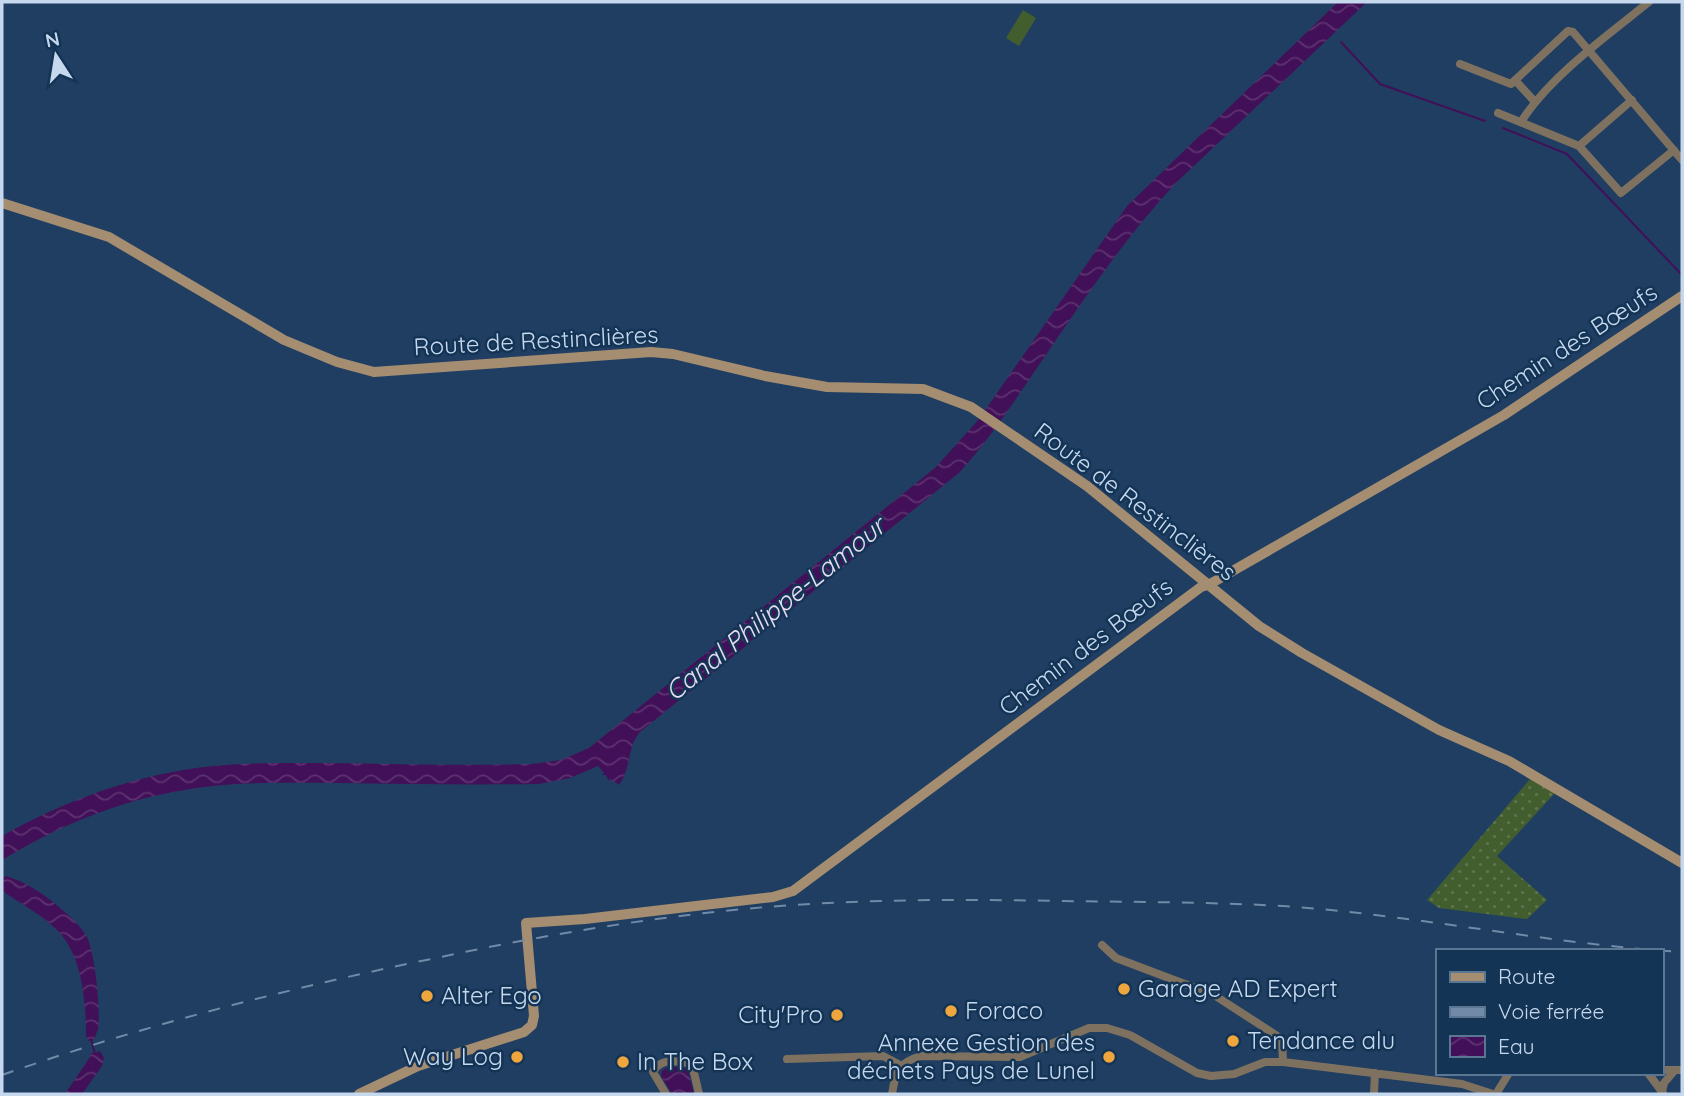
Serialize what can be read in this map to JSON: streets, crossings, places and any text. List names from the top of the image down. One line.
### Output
{"streets":{"street":["Route de Restinclières","Chemin des Bœufs"]},"crossings":[["Route de Restinclières","Chemin des Bœufs"]],"water":["Canal Philippe-Lamour"],"places":["Garage AD Expert","Alter Ego","Foraco","City'Pro","Tendance alu","Way Log","Annexe Gestion des déchets Pays de Lunel","In The Box"],"legend":["Route","Voie ferrée","Eau"],"north":"top"}
